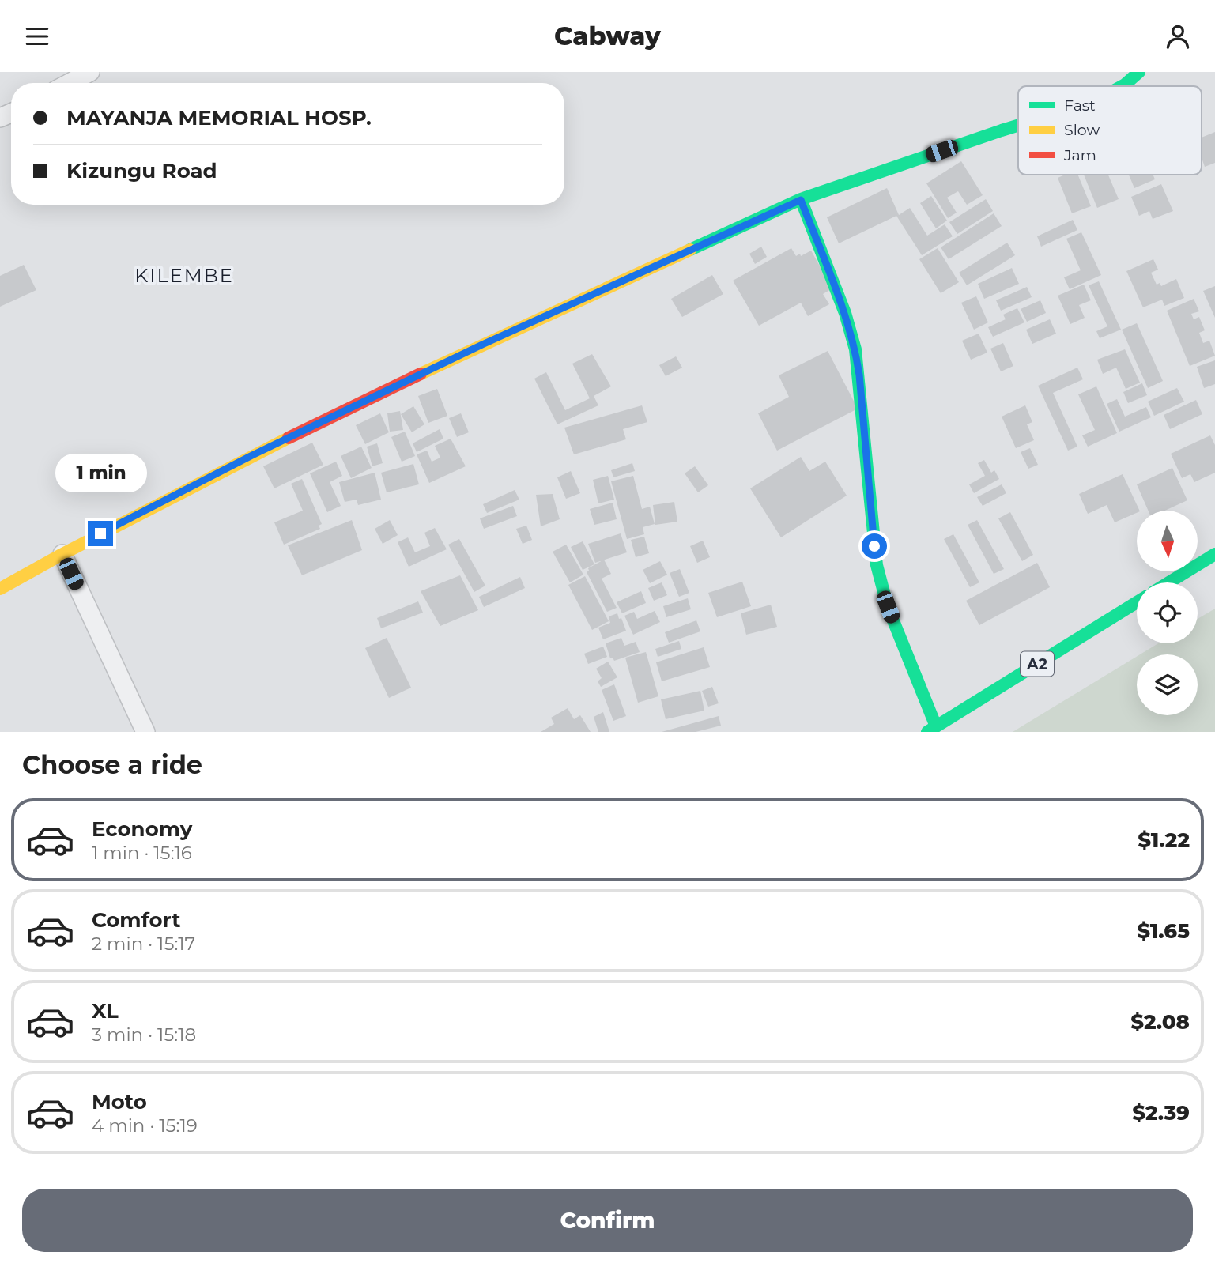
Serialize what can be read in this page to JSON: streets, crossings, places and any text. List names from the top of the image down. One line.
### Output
{"streets":{"street":["A2"]},"districts":["KILEMBE"],"legend":["Fast","Slow","Jam"],"north":"bottom","page":{"header":"Cabway","banner":["MAYANJA MEMORIAL HOSP.","Kizungu Road"],"bubble":"1 min","heading":"Choose a ride","list":[{"name":"Economy","note":"1 min · 15:16","value":"$1.22"},{"name":"Comfort","note":"2 min · 15:17","value":"$1.65"},{"name":"XL","note":"3 min · 15:18","value":"$2.08"},{"name":"Moto","note":"4 min · 15:19","value":"$2.39"}],"buttons":"Confirm"}}
